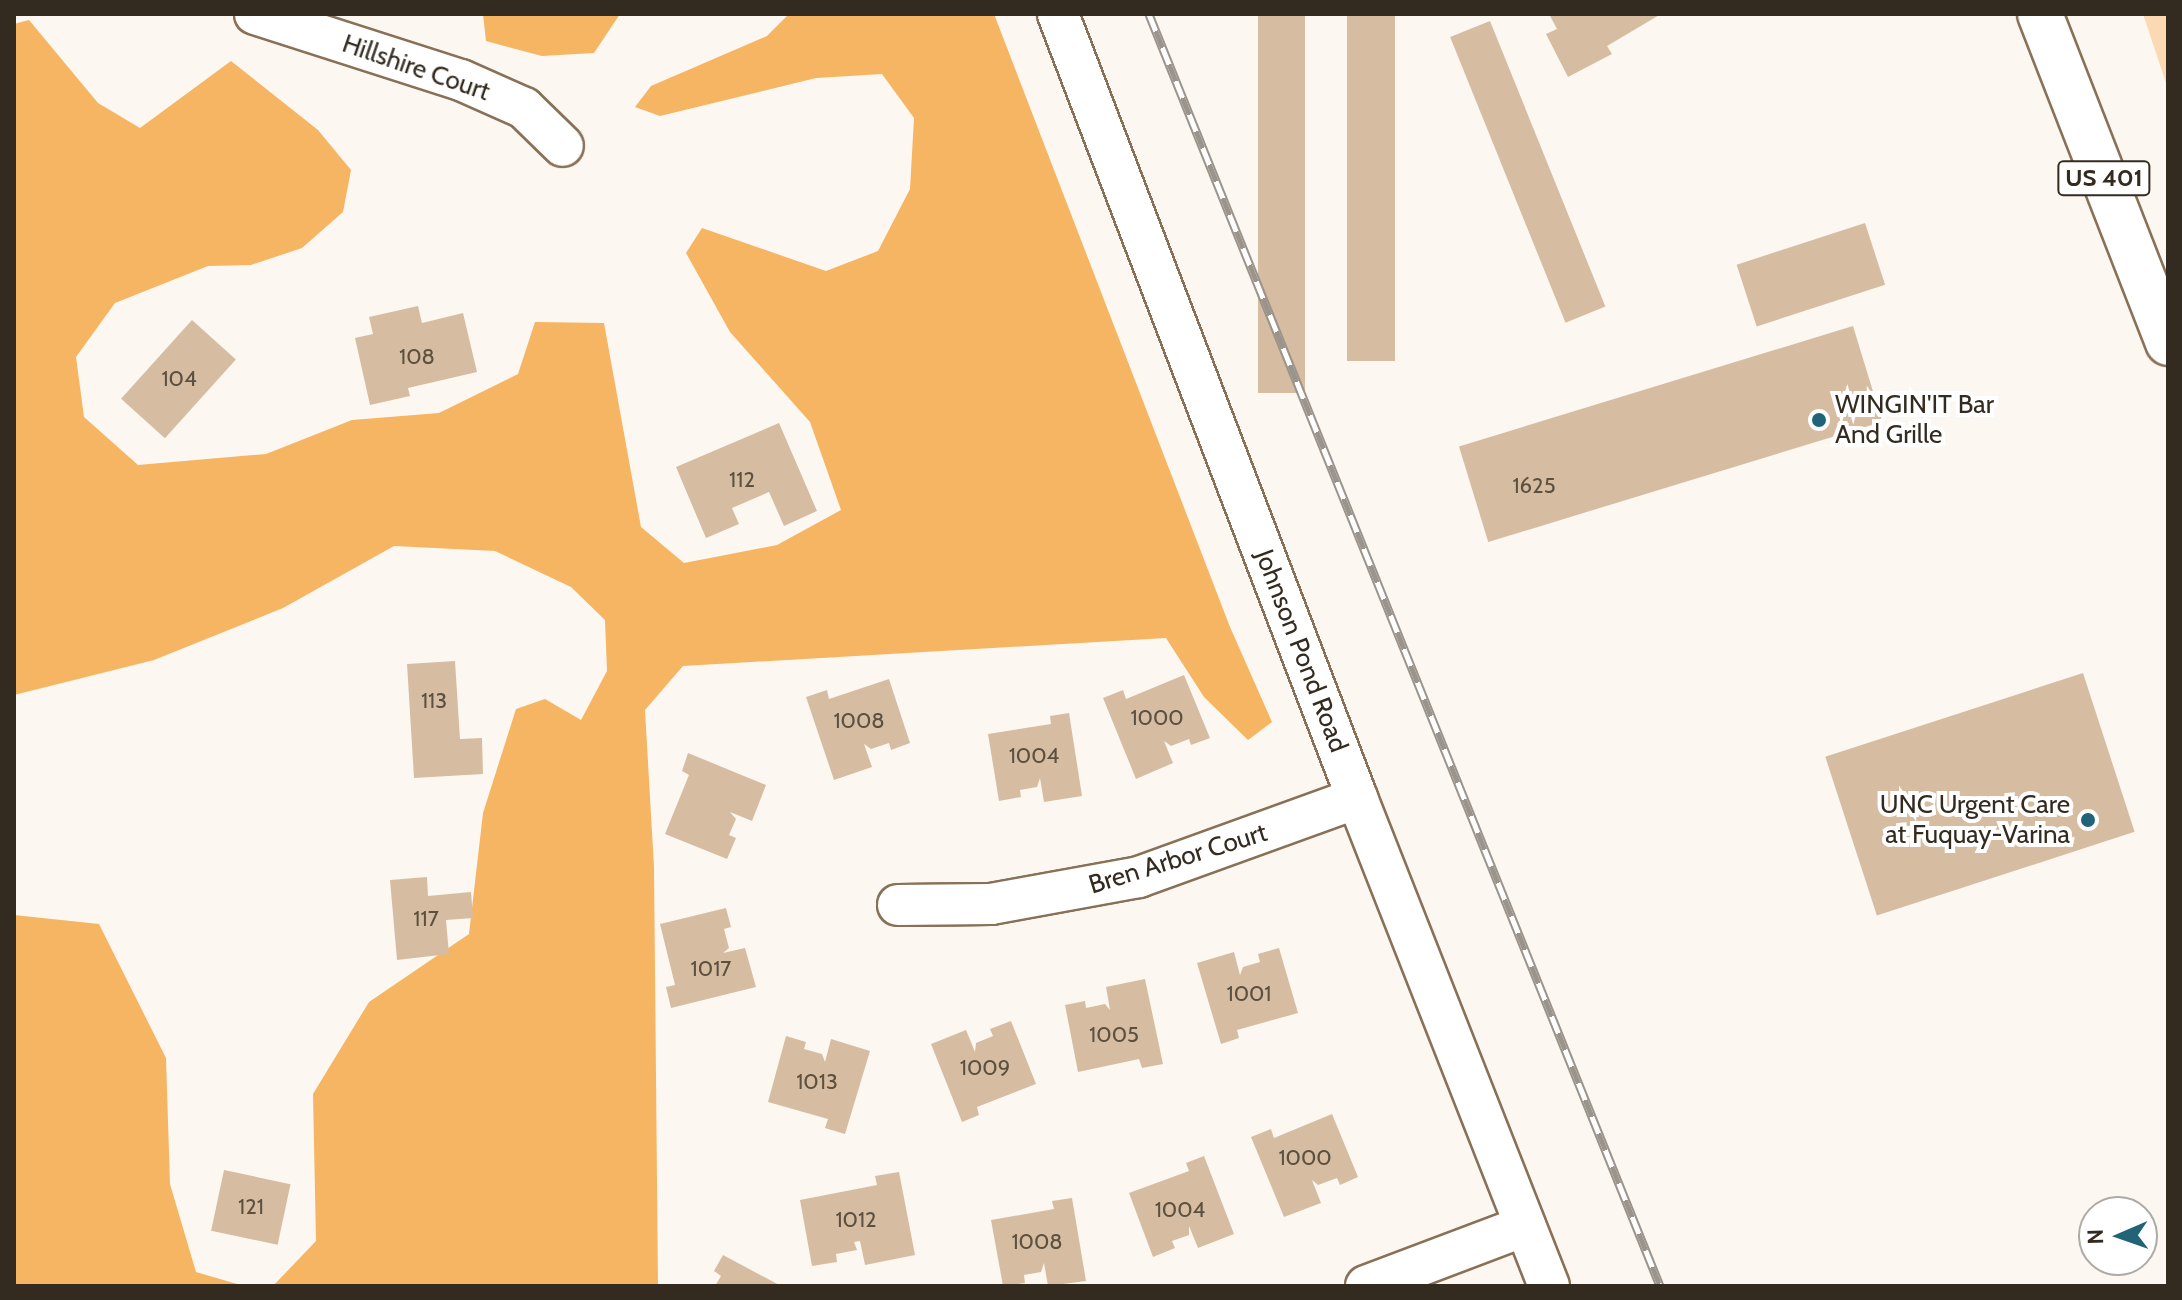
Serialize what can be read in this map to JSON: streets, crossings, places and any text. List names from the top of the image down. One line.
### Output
{"streets":{"highway":["US 401"],"street":["Hillshire Court","Johnson Pond Road","Bren Arbor Court"]},"crossings":[["Johnson Pond Road","Bren Arbor Court"]],"places":["WINGIN'IT Bar And Grille","UNC Urgent Care at Fuquay-Varina"],"house_numbers":["108","104","112","1625","113","1000","1008","1004","117","1017","1001","1005","1009","1013","1000","121","1004","1012","1008"],"north":"left"}
